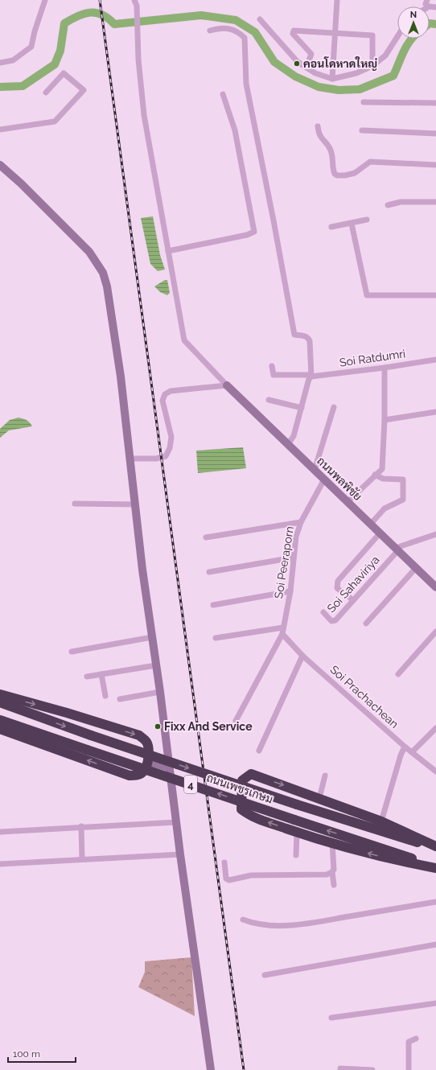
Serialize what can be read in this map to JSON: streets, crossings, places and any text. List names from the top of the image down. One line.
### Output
{"streets":{"highway":["4","ถนนเพชรเกษม"],"street":["Soi Ratdumri","ถนนพลพิชัย","Soi Peeraporn","Soi Sahaviriya","Soi Prachachean"]},"crossings":[["ถนนพลพิชัย","Soi Peeraporn"],["ถนนพลพิชัย","Soi Sahaviriya"],["Soi Peeraporn","Soi Prachachean"]],"places":["คอนโดหาดใหญ่","Fixx And Service"],"scale_bar":"100 m","north":"top"}
